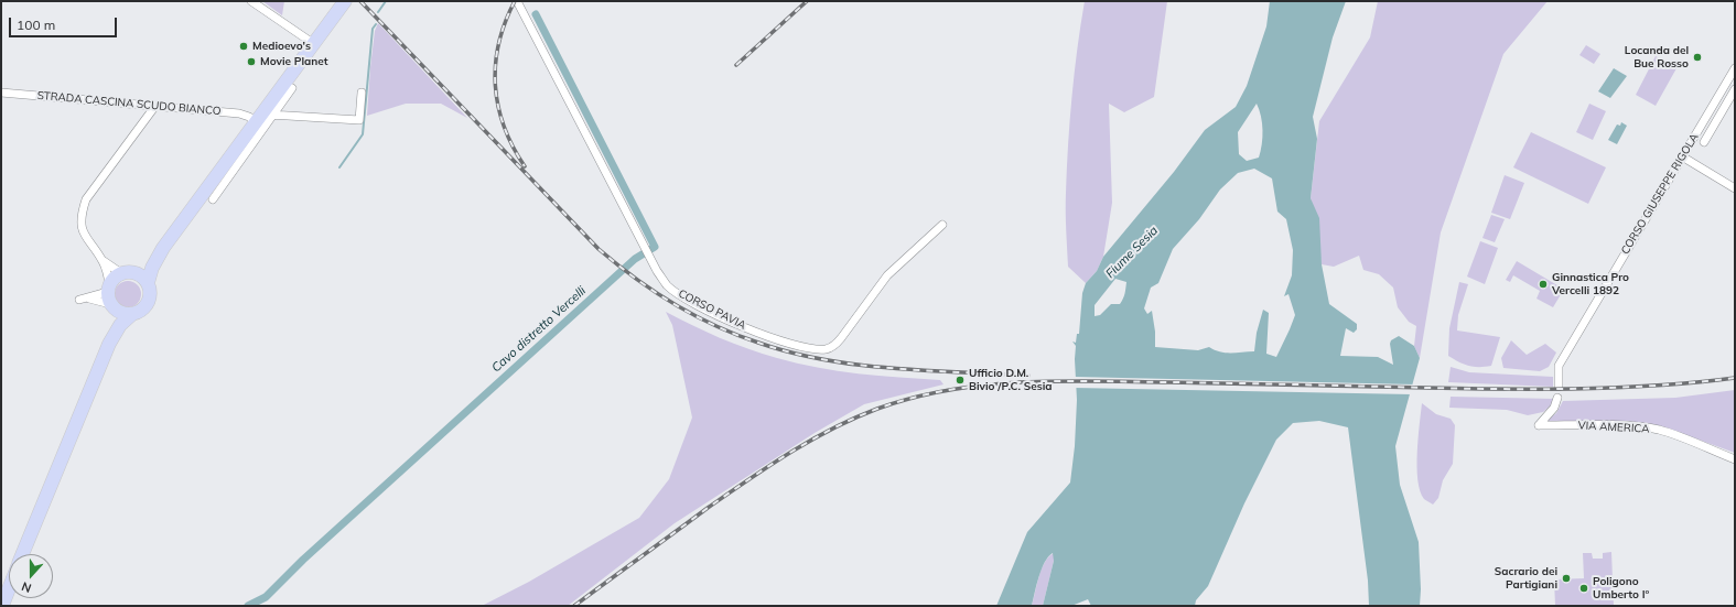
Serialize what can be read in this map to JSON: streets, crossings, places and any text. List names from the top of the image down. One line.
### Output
{"streets":{"street":["STRADA CASCINA SCUDO BIANCO","CORSO GIUSEPPE RIGOLA","CORSO PAVIA","VIA AMERICA"]},"water":["Fiume Sesia","Cavo distretto Vercelli"],"places":["Medioevo's","Locanda del Bue Rosso","Movie Planet","Ginnastica Pro Vercelli 1892","Ufficio D.M. Bivio /P.C. Sesia","Sacrario dei Partigiani","Poligono Umberto I°"],"scale_bar":"100 m","north":"bottom"}
